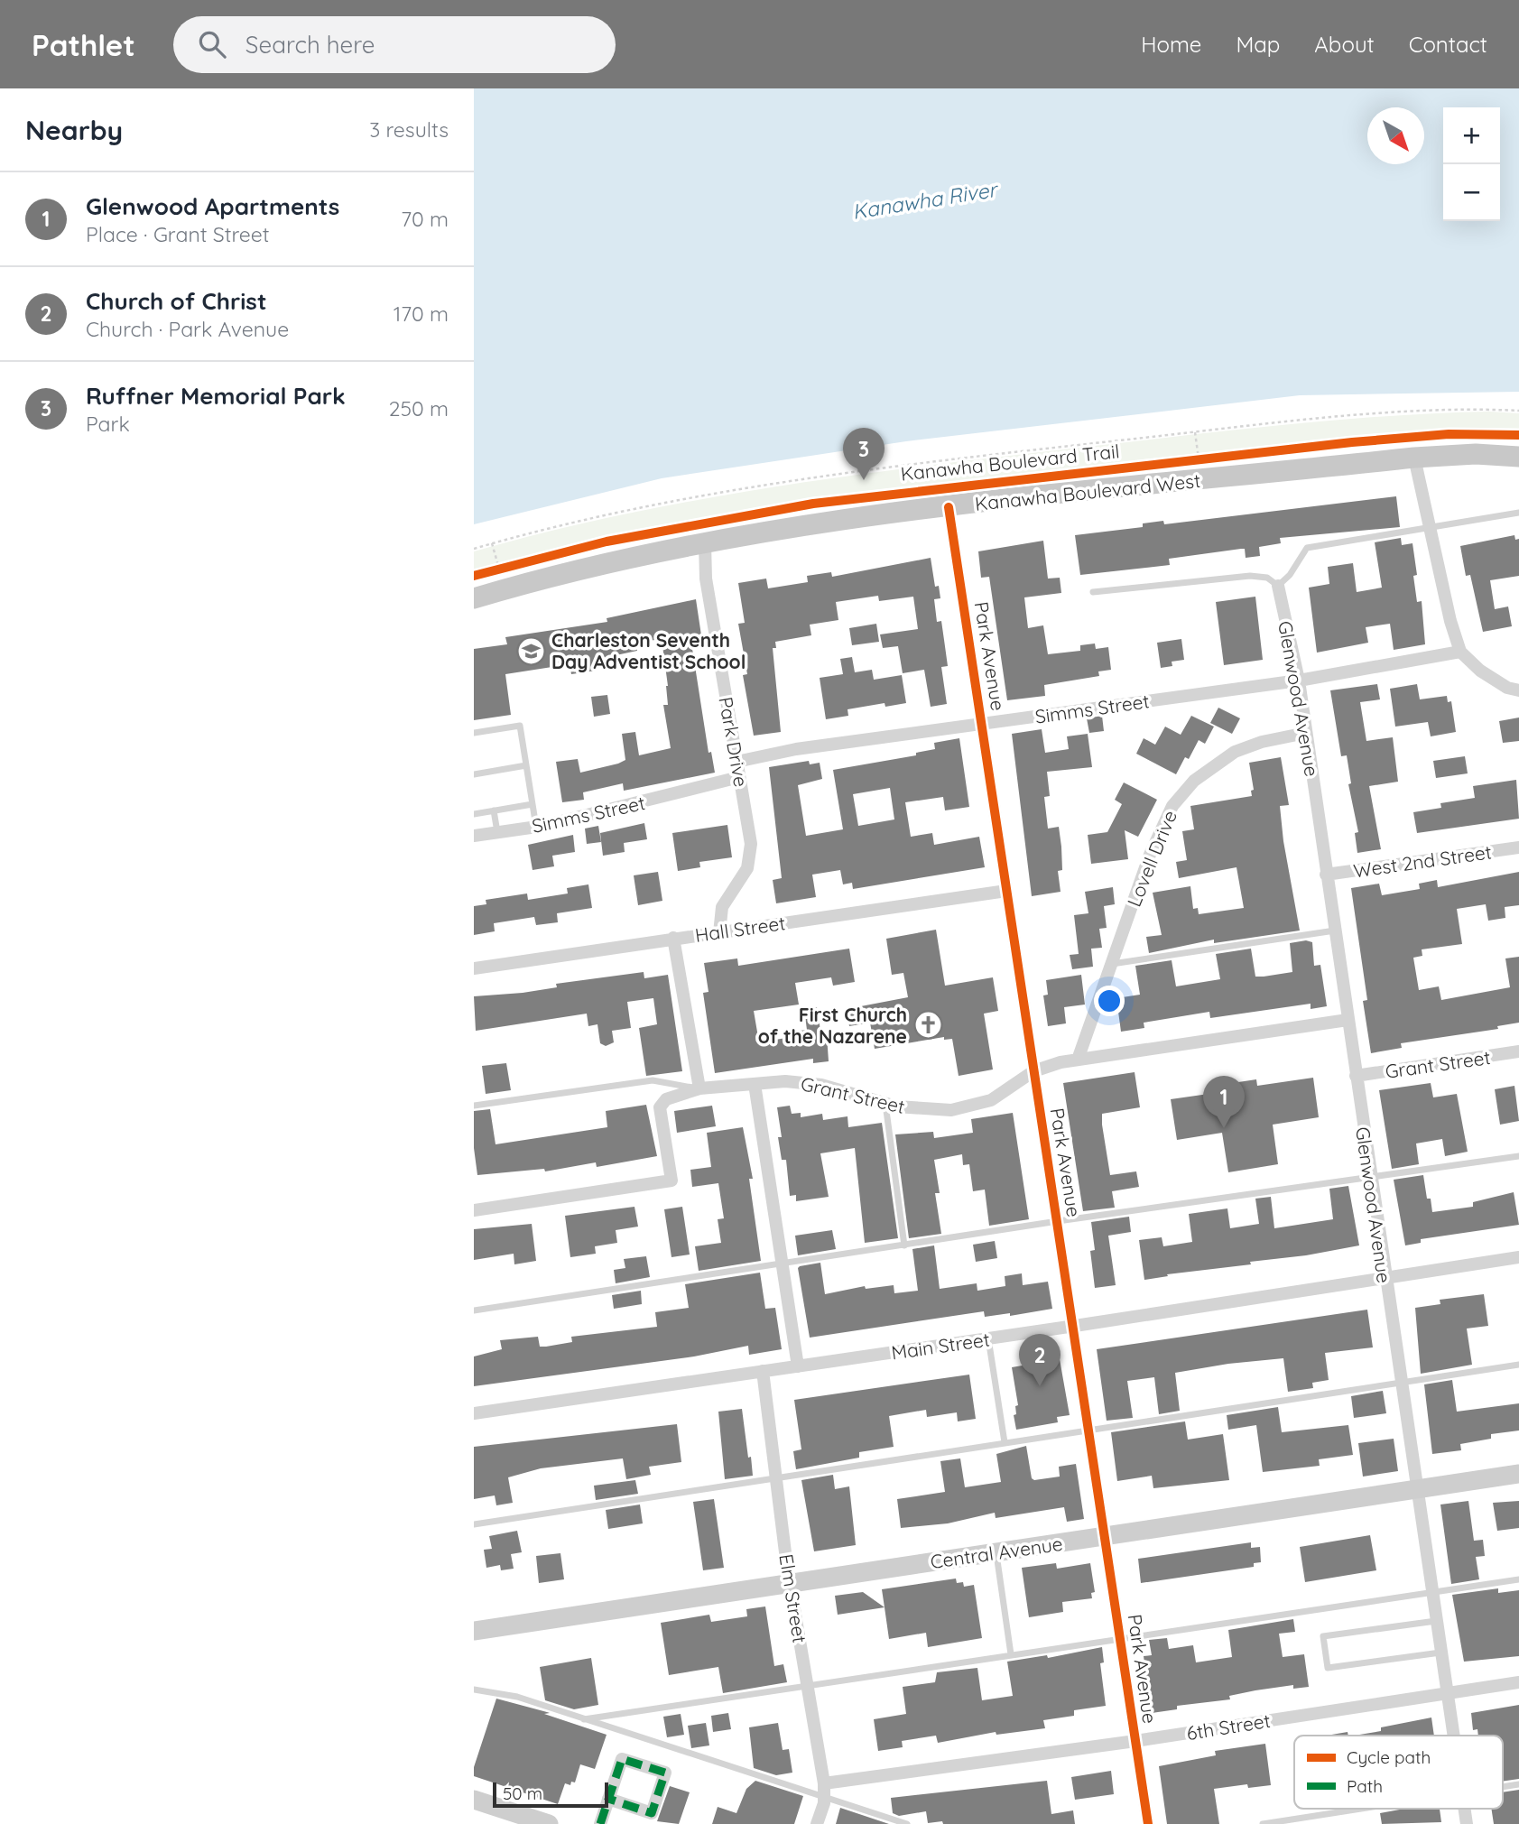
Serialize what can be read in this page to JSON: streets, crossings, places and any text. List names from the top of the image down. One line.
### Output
{"streets":{"main road":["Kanawha Boulevard West"],"street":["Park Avenue","Glenwood Avenue","Simms Street","Park Drive","Lovell Drive","West 2nd Street","Hall Street","Grant Street","Main Street","Central Avenue","Elm Street","6th Street"],"cycle path":["Kanawha Boulevard Trail"]},"crossings":[["Kanawha Boulevard West","Park Avenue"],["Kanawha Boulevard West","Park Drive"],["Park Avenue","Simms Street"],["Park Avenue","Hall Street"],["Park Avenue","Grant Street"],["Park Avenue","Main Street"],["Park Avenue","Central Avenue"],["Park Avenue","6th Street"],["Glenwood Avenue","Simms Street"],["Glenwood Avenue","Lovell Drive"],["Glenwood Avenue","West 2nd Street"],["Glenwood Avenue","Grant Street"],["Glenwood Avenue","Main Street"],["Glenwood Avenue","Central Avenue"],["Glenwood Avenue","6th Street"],["Simms Street","Park Drive"],["Park Drive","Hall Street"],["Lovell Drive","Grant Street"],["Main Street","Elm Street"],["Central Avenue","Elm Street"],["Elm Street","6th Street"]],"water":["Kanawha River"],"places":{"school or university":["Charleston Seventh Day Adventist School"],"church":["First Church of the Nazarene"]},"legend":["Cycle path","Path"],"scale_bar":"50 m","north":"bottom right","page":{"header":"Pathlet","search":"Search here","nav":["Home","Map","About","Contact"],"heading":["Nearby","3 results"],"map_buttons":["+","−"],"list":[{"mark":"1","name":"Glenwood Apartments","note":"Place · Grant Street","value":"70 m"},{"mark":"2","name":"Church of Christ","note":"Church · Park Avenue","value":"170 m"},{"mark":"3","name":"Ruffner Memorial Park","note":"Park","value":"250 m"}],"pins":["3","1","2"],"scale":"50 m"}}
